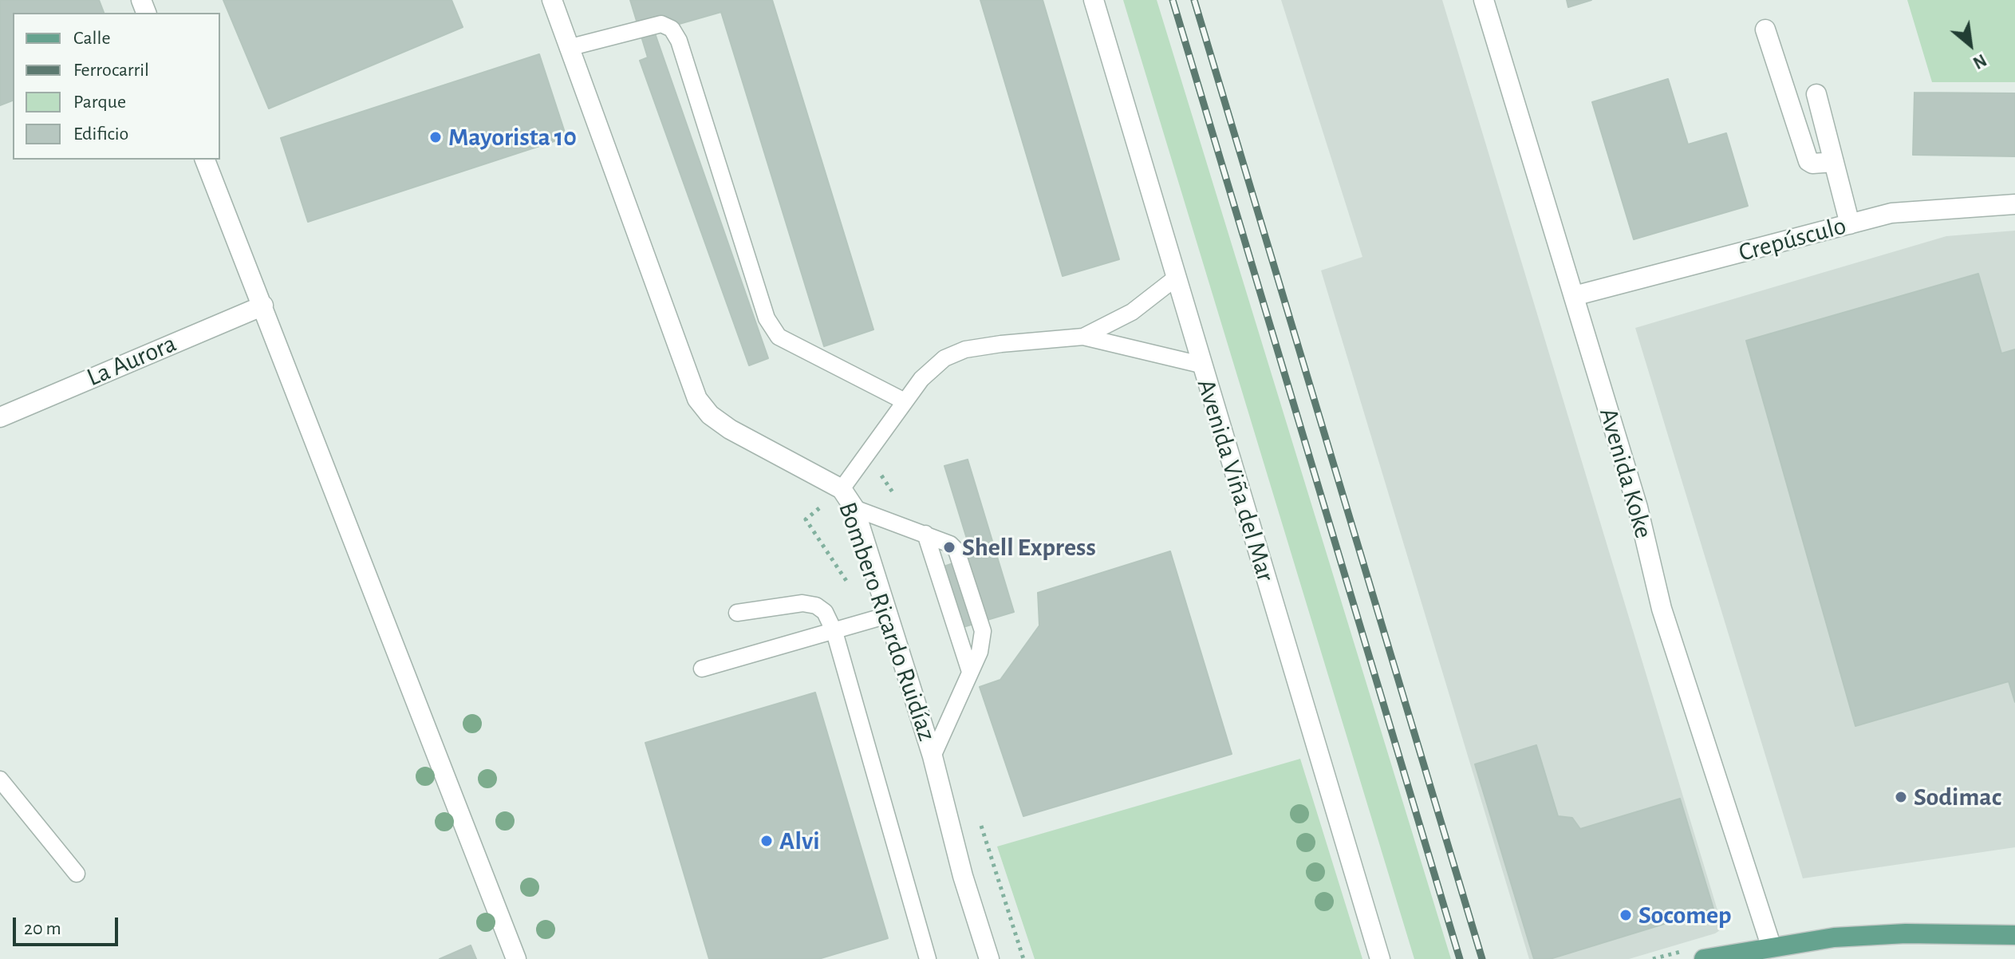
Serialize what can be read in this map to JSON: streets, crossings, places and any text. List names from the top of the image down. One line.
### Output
{"streets":{"street":["Crepúsculo","La Aurora","Avenida Koke","Avenida Viña del Mar","Bombero Ricardo Ruidíaz"]},"crossings":[["Crepúsculo","Avenida Koke"]],"places":["Mayorista 10","Shell Express","Sodimac","Alvi","Socomep"],"legend":["Calle","Ferrocarril","Parque","Edificio"],"scale_bar":"20 m","north":"bottom right"}
